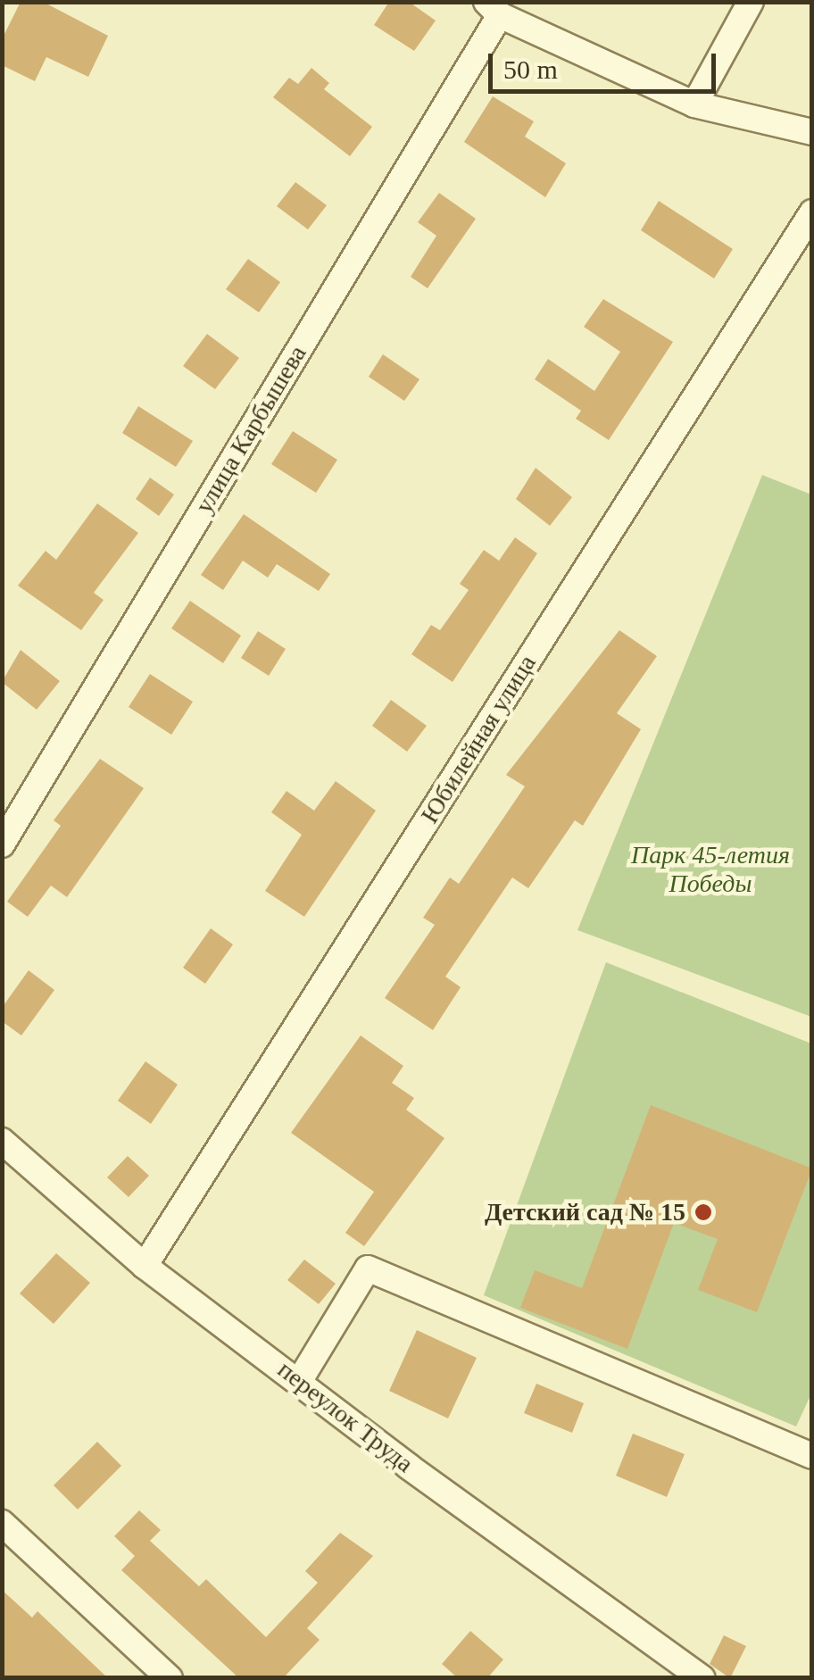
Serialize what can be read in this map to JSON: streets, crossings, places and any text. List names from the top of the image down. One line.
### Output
{"streets":{"street":["улица Карбышева","Юбилейная улица","переулок Труда"]},"crossings":[["Юбилейная улица","переулок Труда"]],"parks":["Парк 45-летия Победы"],"places":["Детский сад № 15"],"scale_bar":"50 m"}
